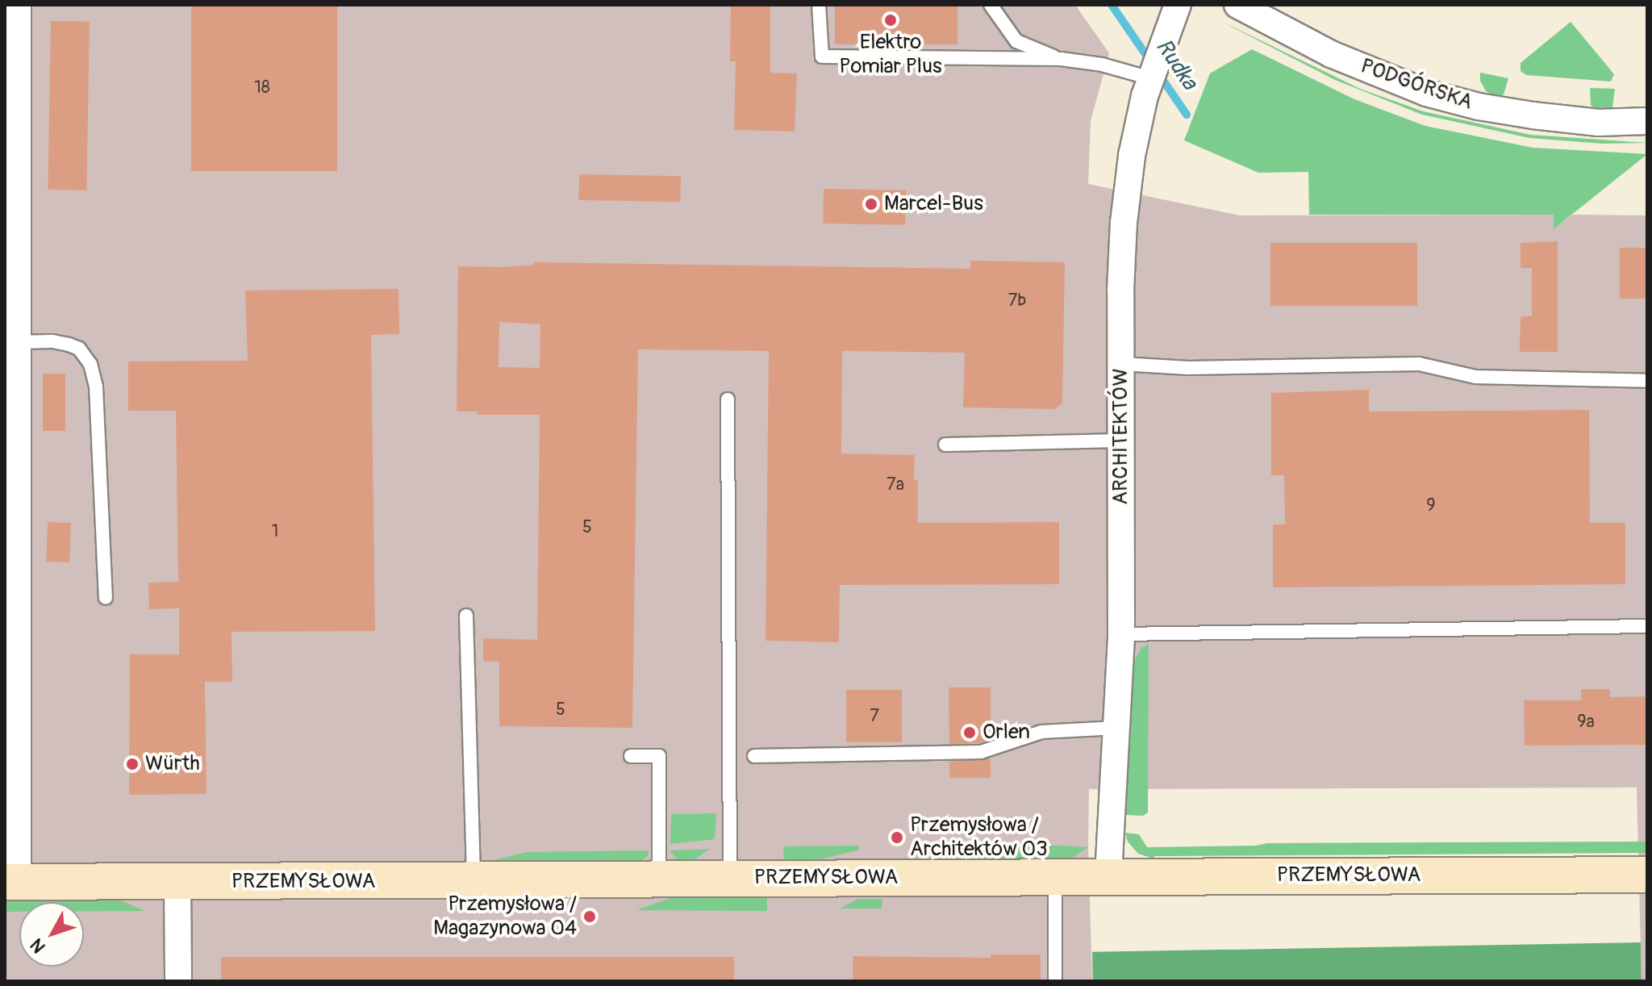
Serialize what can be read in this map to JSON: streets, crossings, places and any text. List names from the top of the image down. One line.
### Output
{"streets":{"street":["PODGÓRSKA","ARCHITEKTÓW","PRZEMYSŁOWA"]},"crossings":[["ARCHITEKTÓW","PRZEMYSŁOWA"]],"water":["Rudka"],"places":["Elektro Pomiar Plus","Marcel-Bus","Orlen","Würth","Przemysłowa / Architektów 03","Przemysłowa / Magazynowa 04"],"house_numbers":["18","7b","7a","9","5","1","5","7","9a"],"north":"bottom left"}
